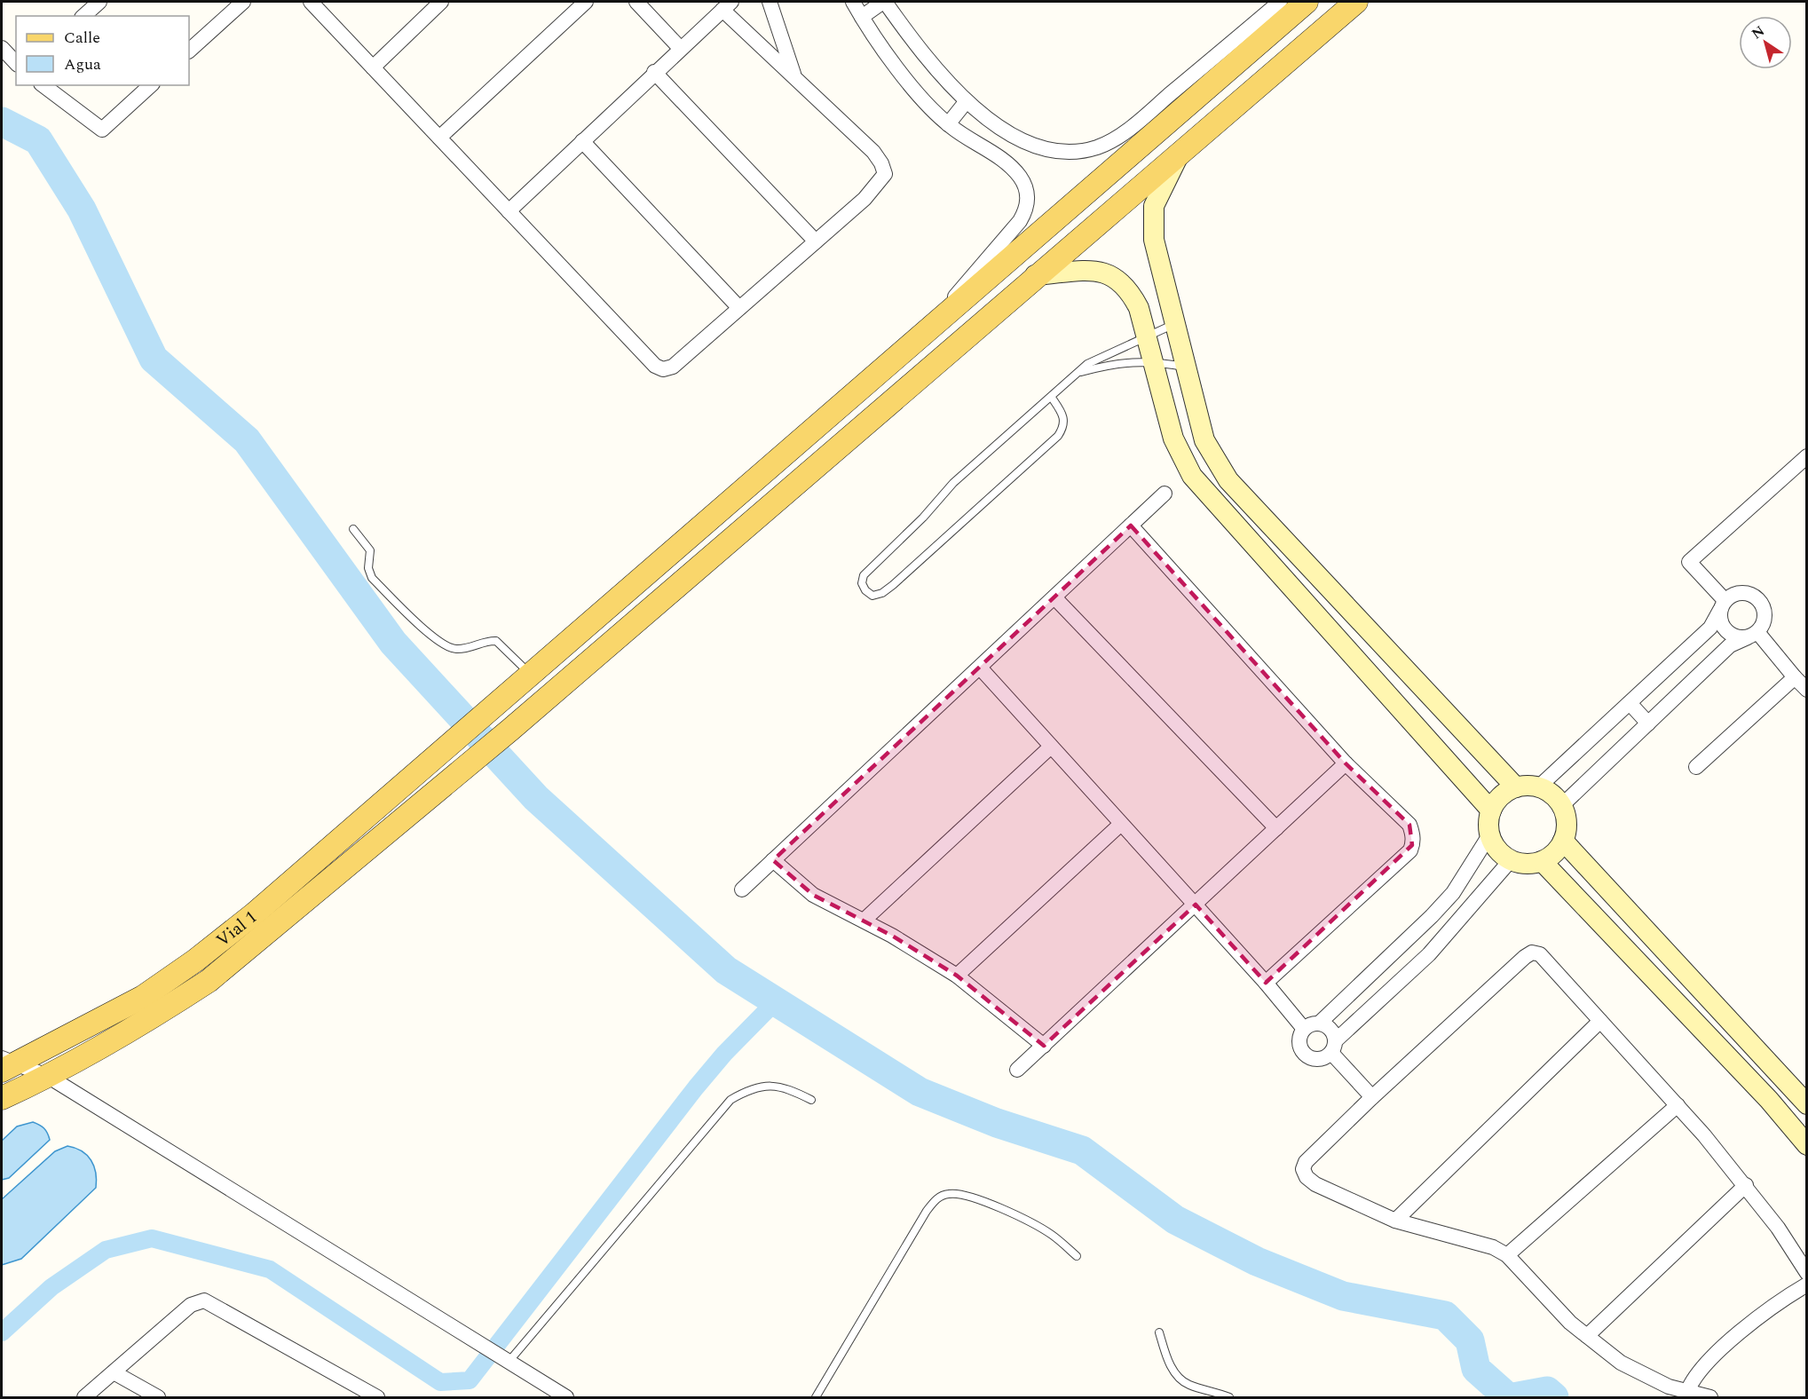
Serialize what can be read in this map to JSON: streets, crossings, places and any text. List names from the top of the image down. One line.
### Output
{"streets":{"main road":["Vial 1"]},"legend":["Calle","Agua"],"north":"top left"}
